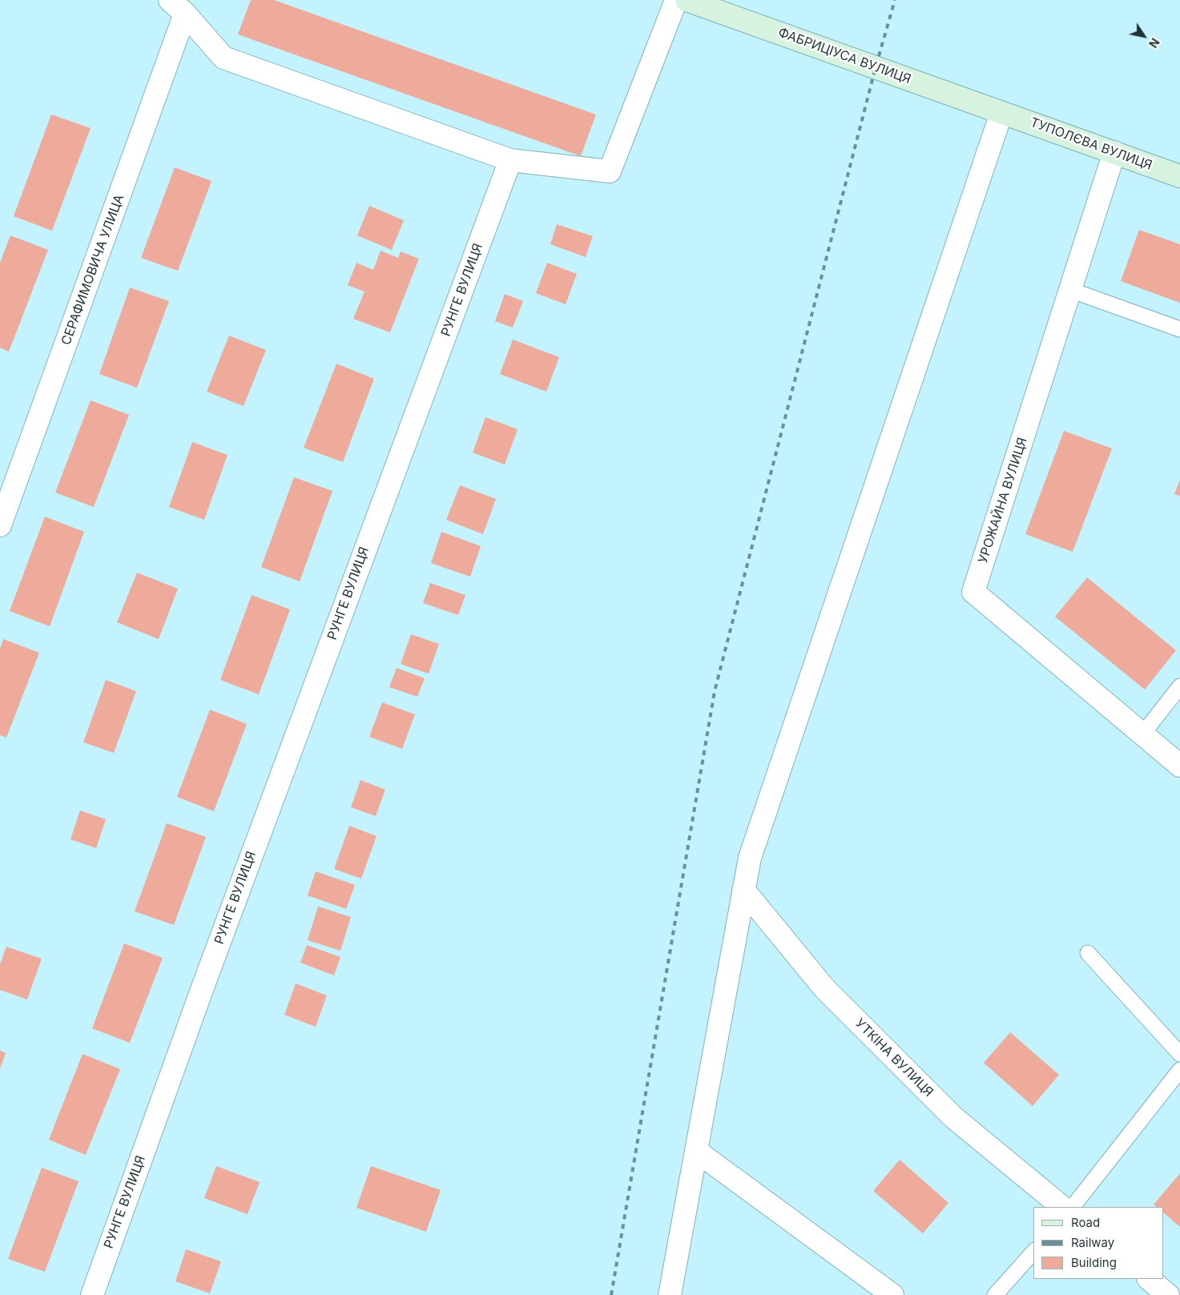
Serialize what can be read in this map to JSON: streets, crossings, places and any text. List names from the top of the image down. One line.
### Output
{"streets":{"main road":["ФАБРИЦІУСА ВУЛИЦЯ","ТУПОЛЄВА ВУЛИЦЯ"],"street":["СЕРАФИМОВИЧА УЛИЦА","РУНГЕ ВУЛИЦЯ","УРОЖАЙНА ВУЛИЦЯ","УТКIНА ВУЛИЦЯ"]},"crossings":[["ФАБРИЦІУСА ВУЛИЦЯ","ТУПОЛЄВА ВУЛИЦЯ"],["ТУПОЛЄВА ВУЛИЦЯ","УРОЖАЙНА ВУЛИЦЯ"]],"legend":["Road","Railway","Building"],"north":"bottom right"}
